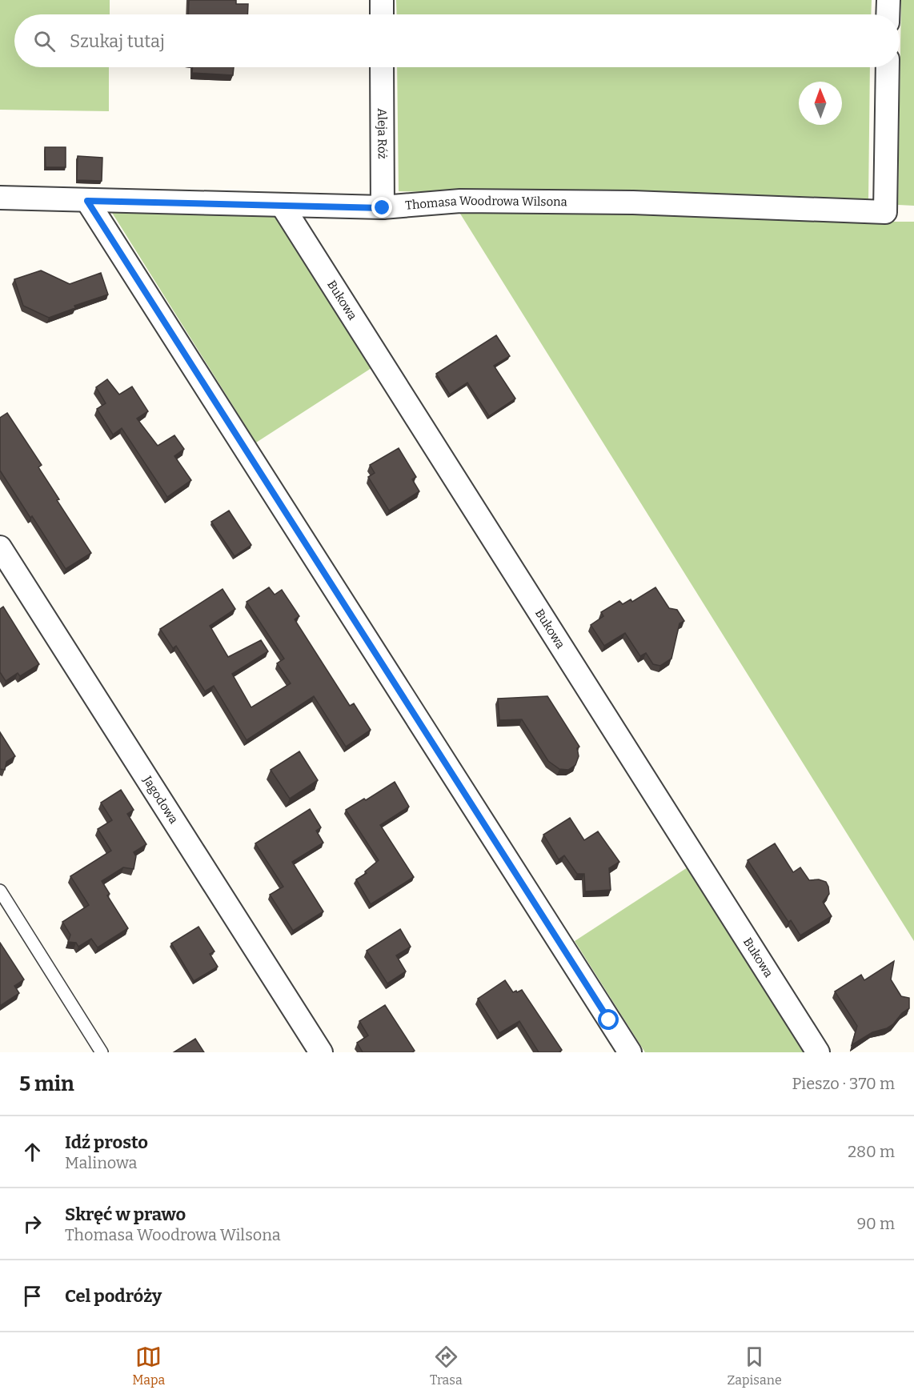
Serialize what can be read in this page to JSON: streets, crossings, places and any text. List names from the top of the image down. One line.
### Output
{"streets":{"street":["Aleja Róż","Thomasa Woodrowa Wilsona","Bukowa","Jagodowa"]},"crossings":[["Aleja Róż","Thomasa Woodrowa Wilsona"],["Thomasa Woodrowa Wilsona","Bukowa"]],"north":"top","page":{"search":"Szukaj tutaj","heading":["5 min","Pieszo · 370 m"],"list":[["Idź prosto","Malinowa","280 m"],["Skręć w prawo","Thomasa Woodrowa Wilsona","90 m"],"Cel podróży"],"nav":["Mapa","Trasa","Zapisane"]}}
